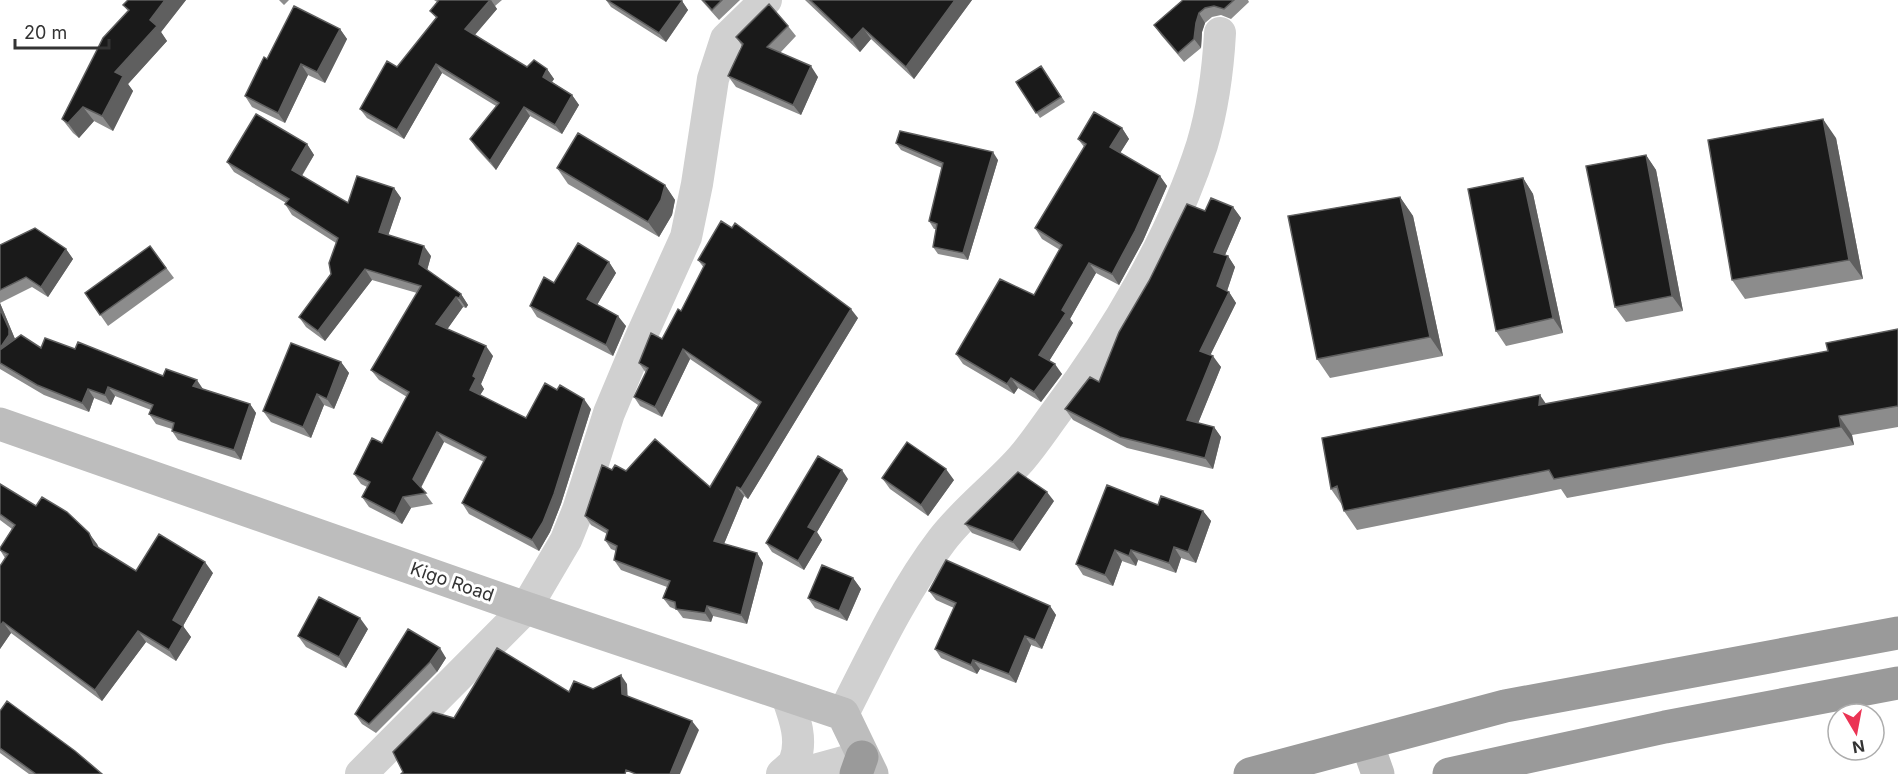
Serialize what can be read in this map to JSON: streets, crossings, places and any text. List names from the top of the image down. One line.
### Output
{"streets":{"street":["Kigo Road"]},"scale_bar":"20 m","north":"bottom"}
